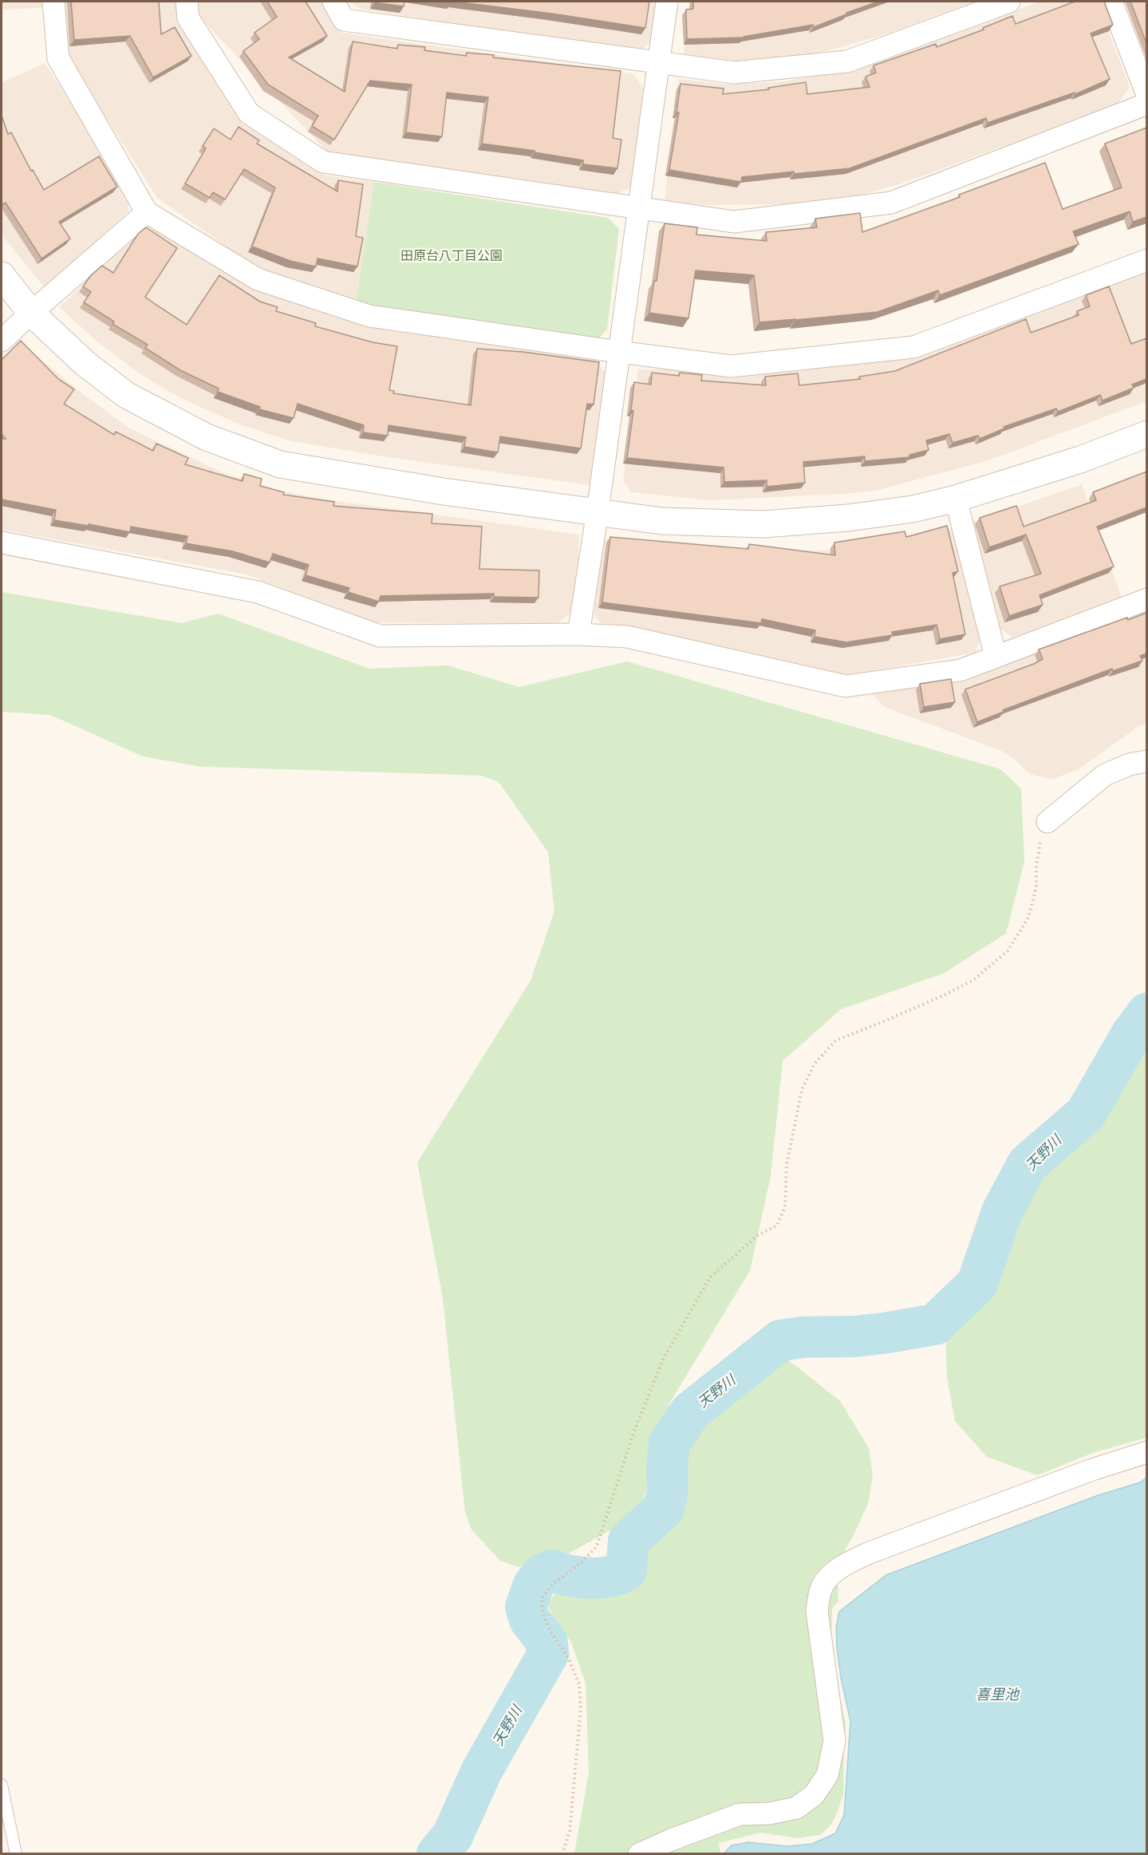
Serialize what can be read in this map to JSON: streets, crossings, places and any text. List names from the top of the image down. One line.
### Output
{"water":["天野川","喜里池"],"parks":["田原台八丁目公園"]}
